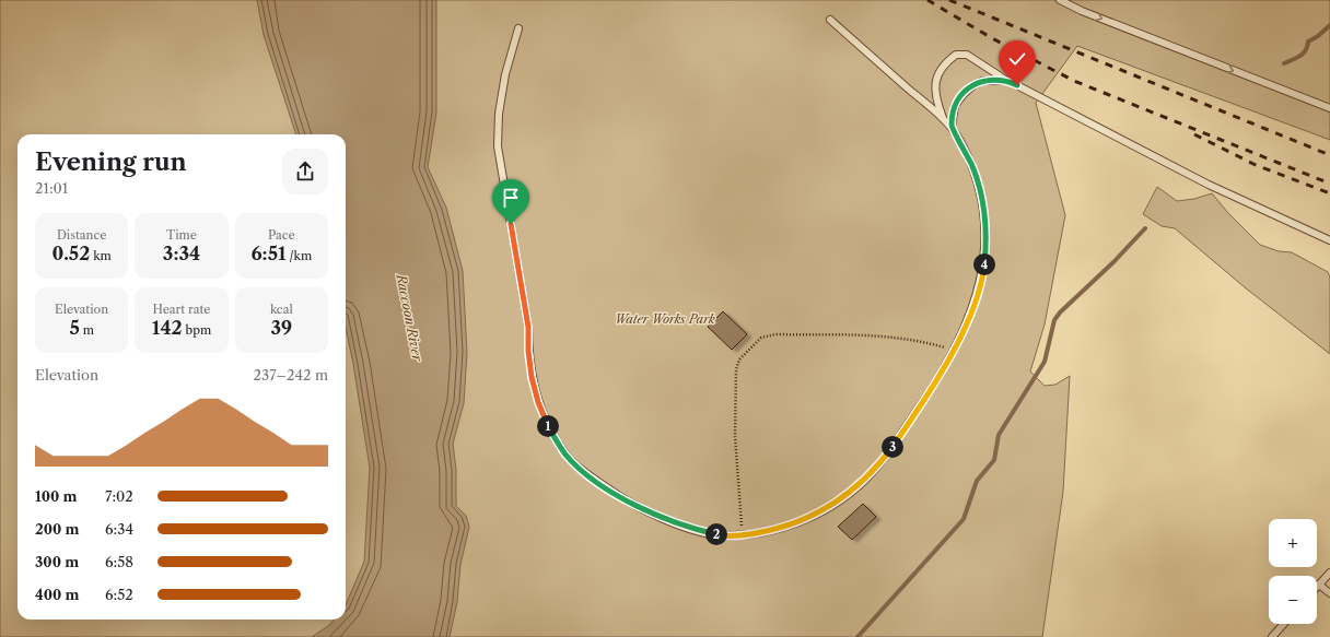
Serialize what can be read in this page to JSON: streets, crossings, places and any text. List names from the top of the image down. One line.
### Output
{"water":["Raccoon River"],"parks":["Water Works Park"],"page":{"heading":["Evening run","21:01"],"stats":[["Distance","0.52 km"],["Time","3:34"],["Pace","6:51 /km"],["Elevation","5 m"],["Heart rate","142 bpm"],["kcal","39"]],"pins":["4","1","3","2"],"chart":["Elevation","237–242 m"],"list":[{"name":"100 m","note":"7:02"},{"name":"200 m","note":"6:34"},{"name":"300 m","note":"6:58"},{"name":"400 m","note":"6:52"}],"map_buttons":["+","−"]}}
